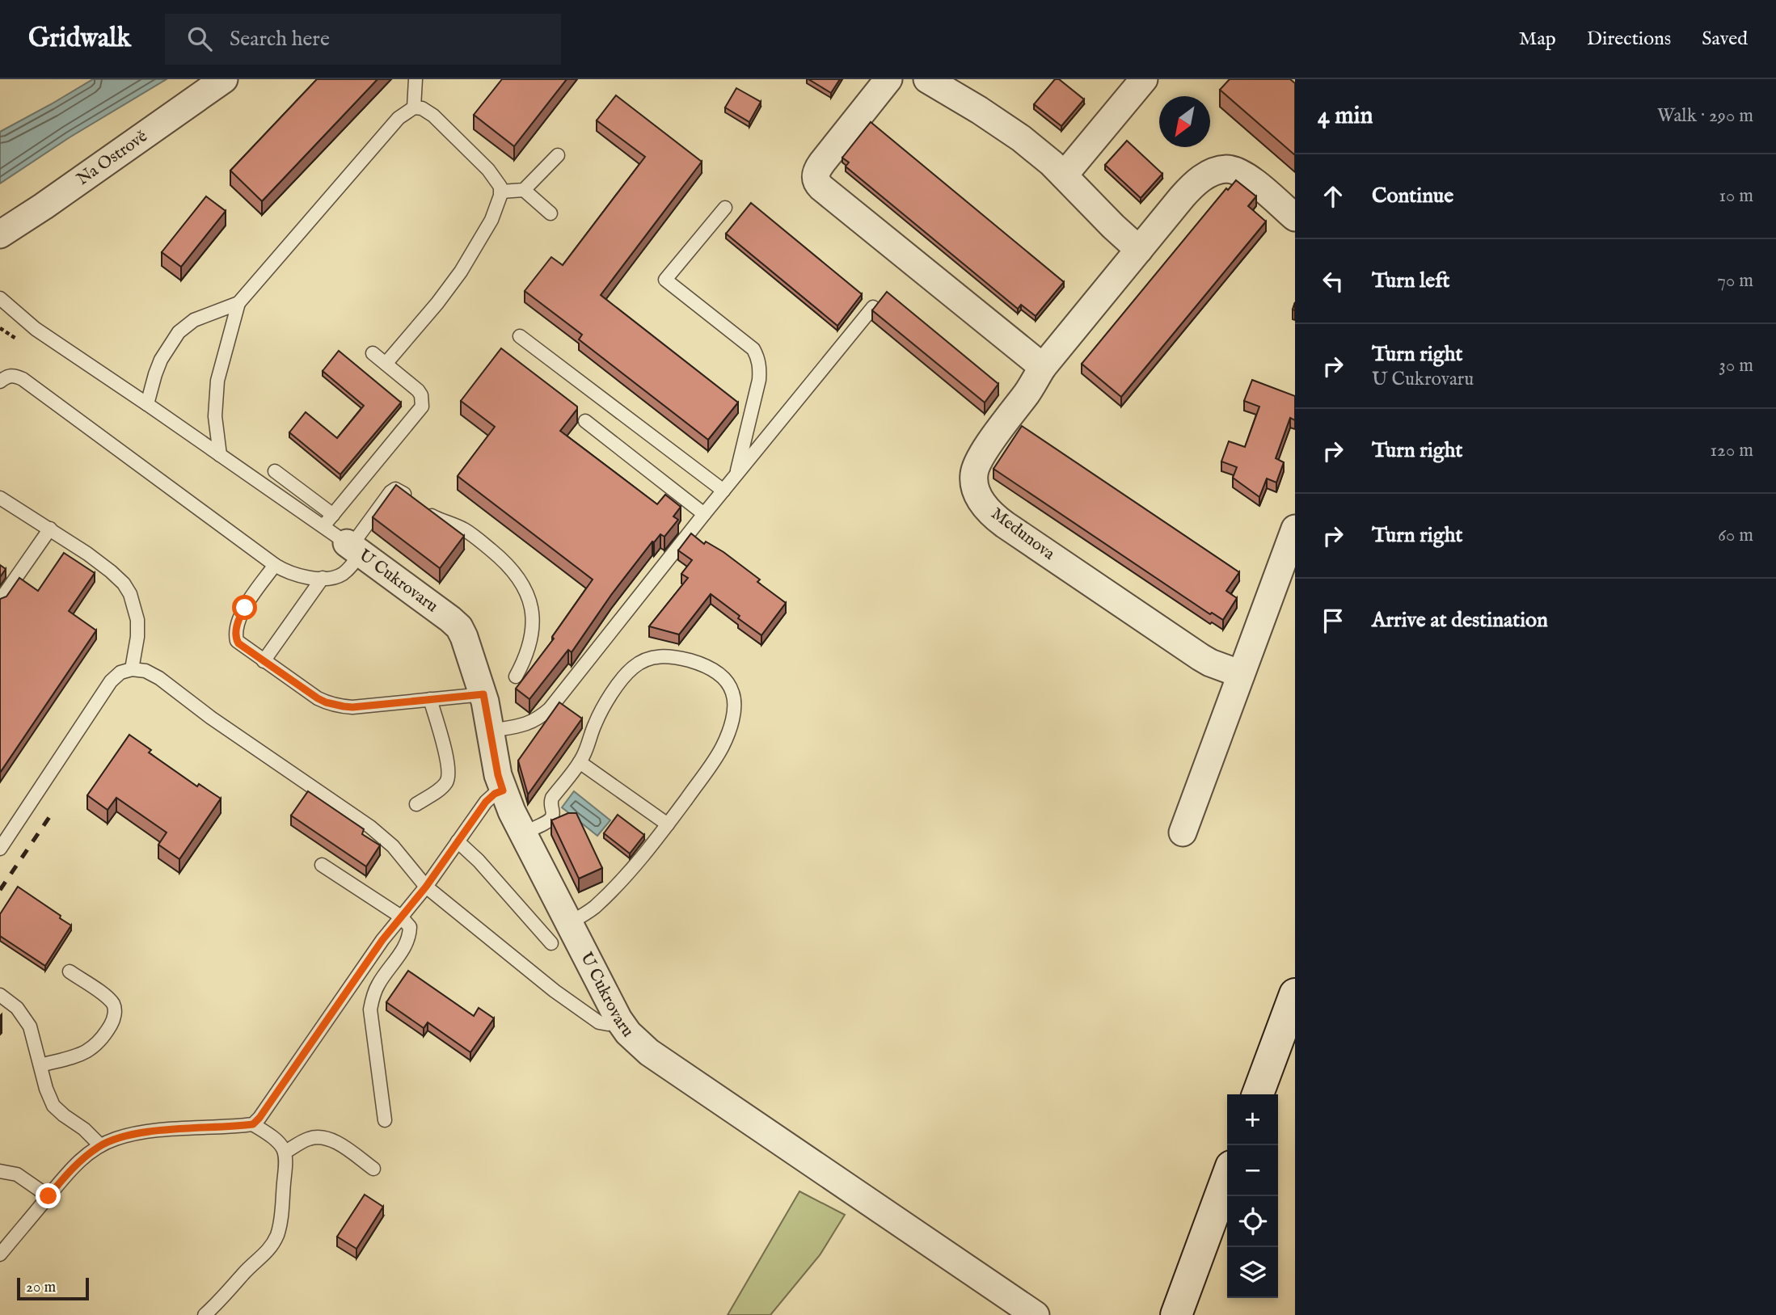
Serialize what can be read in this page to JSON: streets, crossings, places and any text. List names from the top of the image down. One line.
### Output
{"streets":{"street":["Na Ostrově","Medunova","U Cukrovaru"]},"scale_bar":"20 m","north":"bottom left","page":{"header":"Gridwalk","search":"Search here","nav":["Map","Directions","Saved"],"heading":["4 min","Walk · 290 m"],"list":[["Continue","10 m"],["Turn left","70 m"],["Turn right","U Cukrovaru","30 m"],["Turn right","120 m"],["Turn right","60 m"],"Arrive at destination"],"map_buttons":["+","−"],"scale":"20 m"}}
